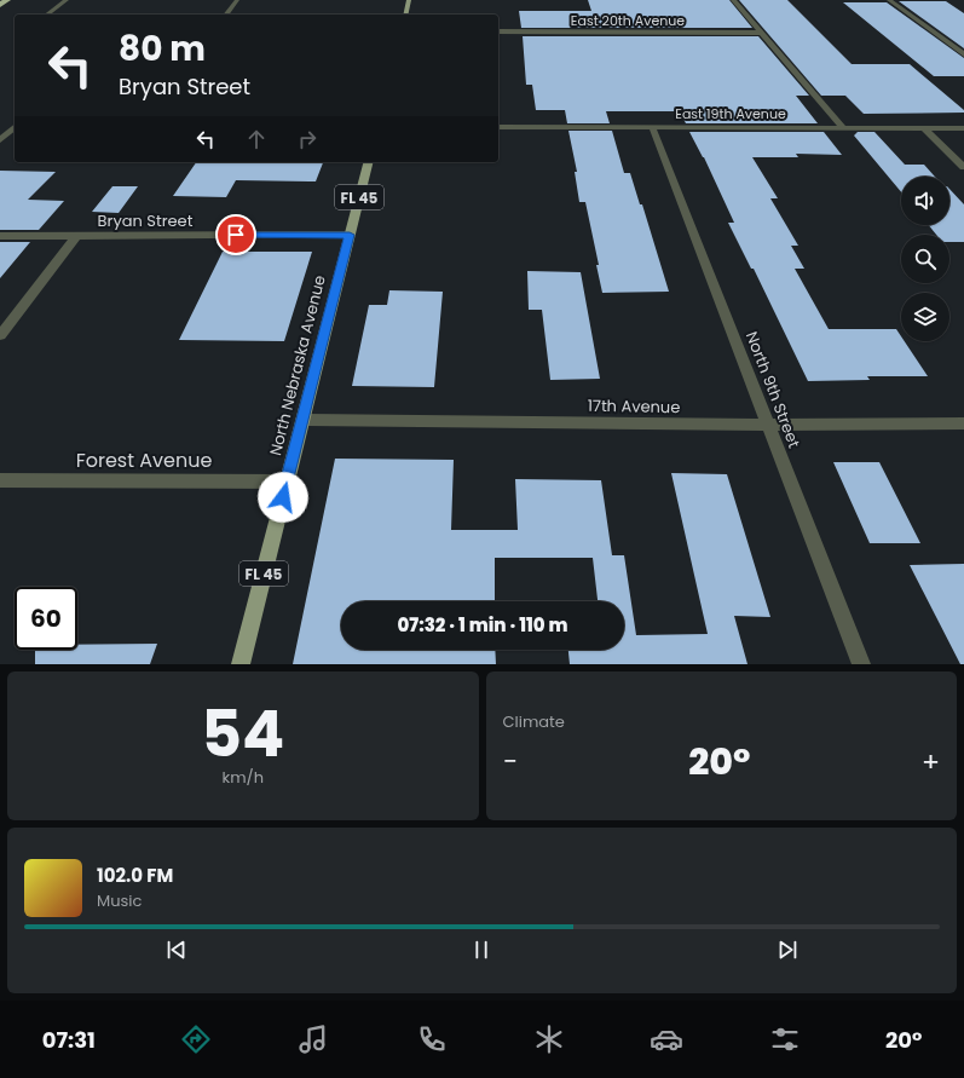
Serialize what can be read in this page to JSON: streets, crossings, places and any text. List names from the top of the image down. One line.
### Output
{"streets":{"main road":["FL 45","North Nebraska Avenue"],"street":["East 20th Avenue","East 19th Avenue","Bryan Street","North 9th Street","17th Avenue","Forest Avenue"]},"crossings":[["East 19th Avenue","North 9th Street"],["Bryan Street","North Nebraska Avenue"],["North Nebraska Avenue","17th Avenue"],["North Nebraska Avenue","Forest Avenue"],["North 9th Street","17th Avenue"]],"page":{"turn":["80 m","Bryan Street"],"limit":"60","trip":"07:32 · 1 min · 110 m","tile":[["54","km/h"],"Climate"],"heat":["−","20°","+"],"song":["102.0 FM","Music"],"tabs":["07:31","20°"]}}
